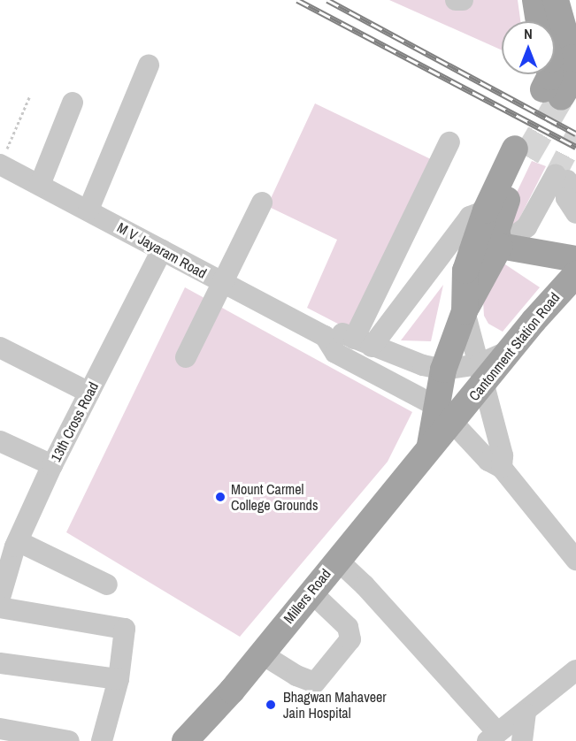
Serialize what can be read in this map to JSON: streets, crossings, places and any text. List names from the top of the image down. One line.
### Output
{"streets":{"main road":["Cantonment Station Road","Millers Road"],"street":["M V Jayaram Road","13th Cross Road"]},"crossings":[["M V Jayaram Road","Cantonment Station Road"],["M V Jayaram Road","13th Cross Road"],["M V Jayaram Road","Millers Road"],["Cantonment Station Road","Millers Road"]],"places":["Mount Carmel College Grounds","Bhagwan Mahaveer Jain Hospital"],"north":"top"}
